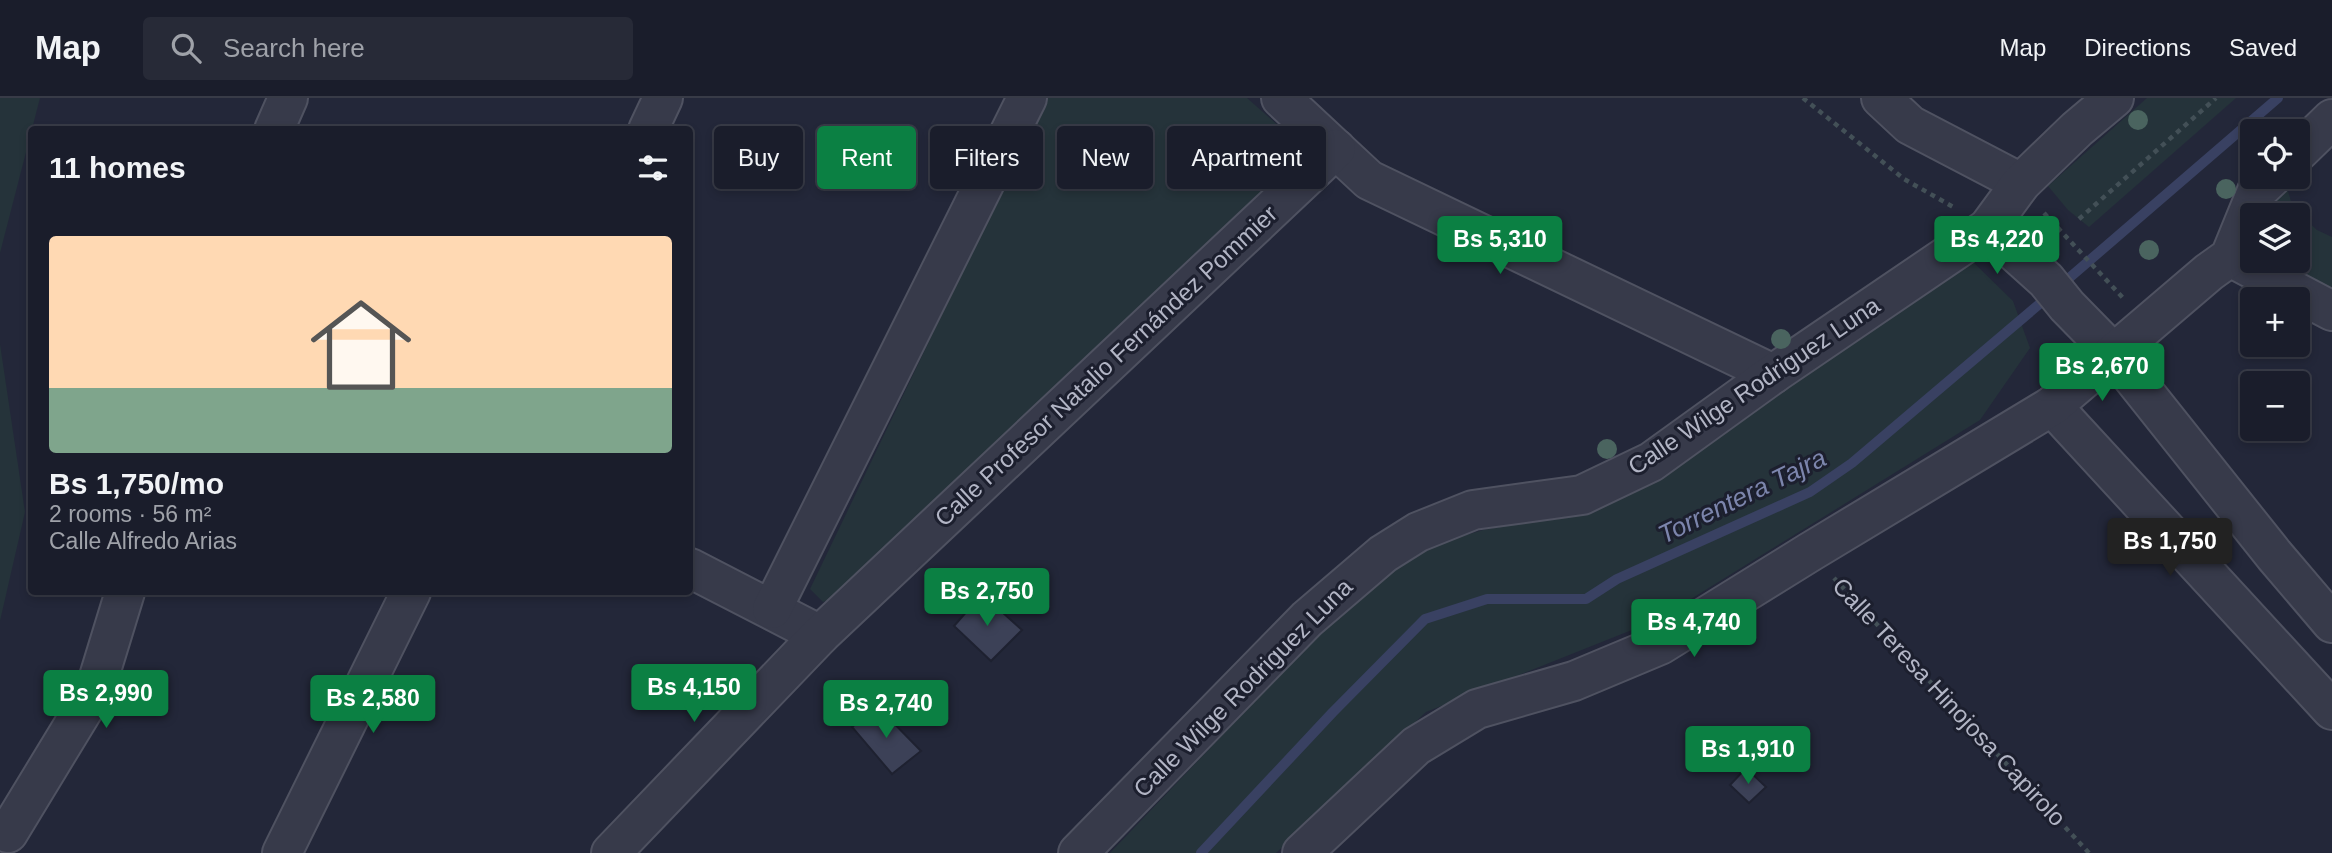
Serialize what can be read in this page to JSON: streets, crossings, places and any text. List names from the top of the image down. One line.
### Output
{"streets":{"street":["Calle Profesor Natalio Fernández Pommier","Calle Wilge Rodriguez Luna"],"path":["Calle Teresa Hinojosa Capirolo"]},"water":["Torrentera Tajra"],"page":{"header":"Map","search":"Search here","nav":["Map","Directions","Saved"],"map_buttons":["+","−"],"chip":["Buy","Rent","Filters","New","Apartment"],"heading":"11 homes","list":[{"name":"Bs 1,750/mo","note":"2 rooms · 56 m² · Calle Alfredo Arias"}],"price":["Bs 5,310","Bs 4,220","Bs 2,670","Bs 1,750","Bs 2,750","Bs 4,740","Bs 4,150","Bs 2,990","Bs 2,580","Bs 2,740","Bs 1,910"]}}
